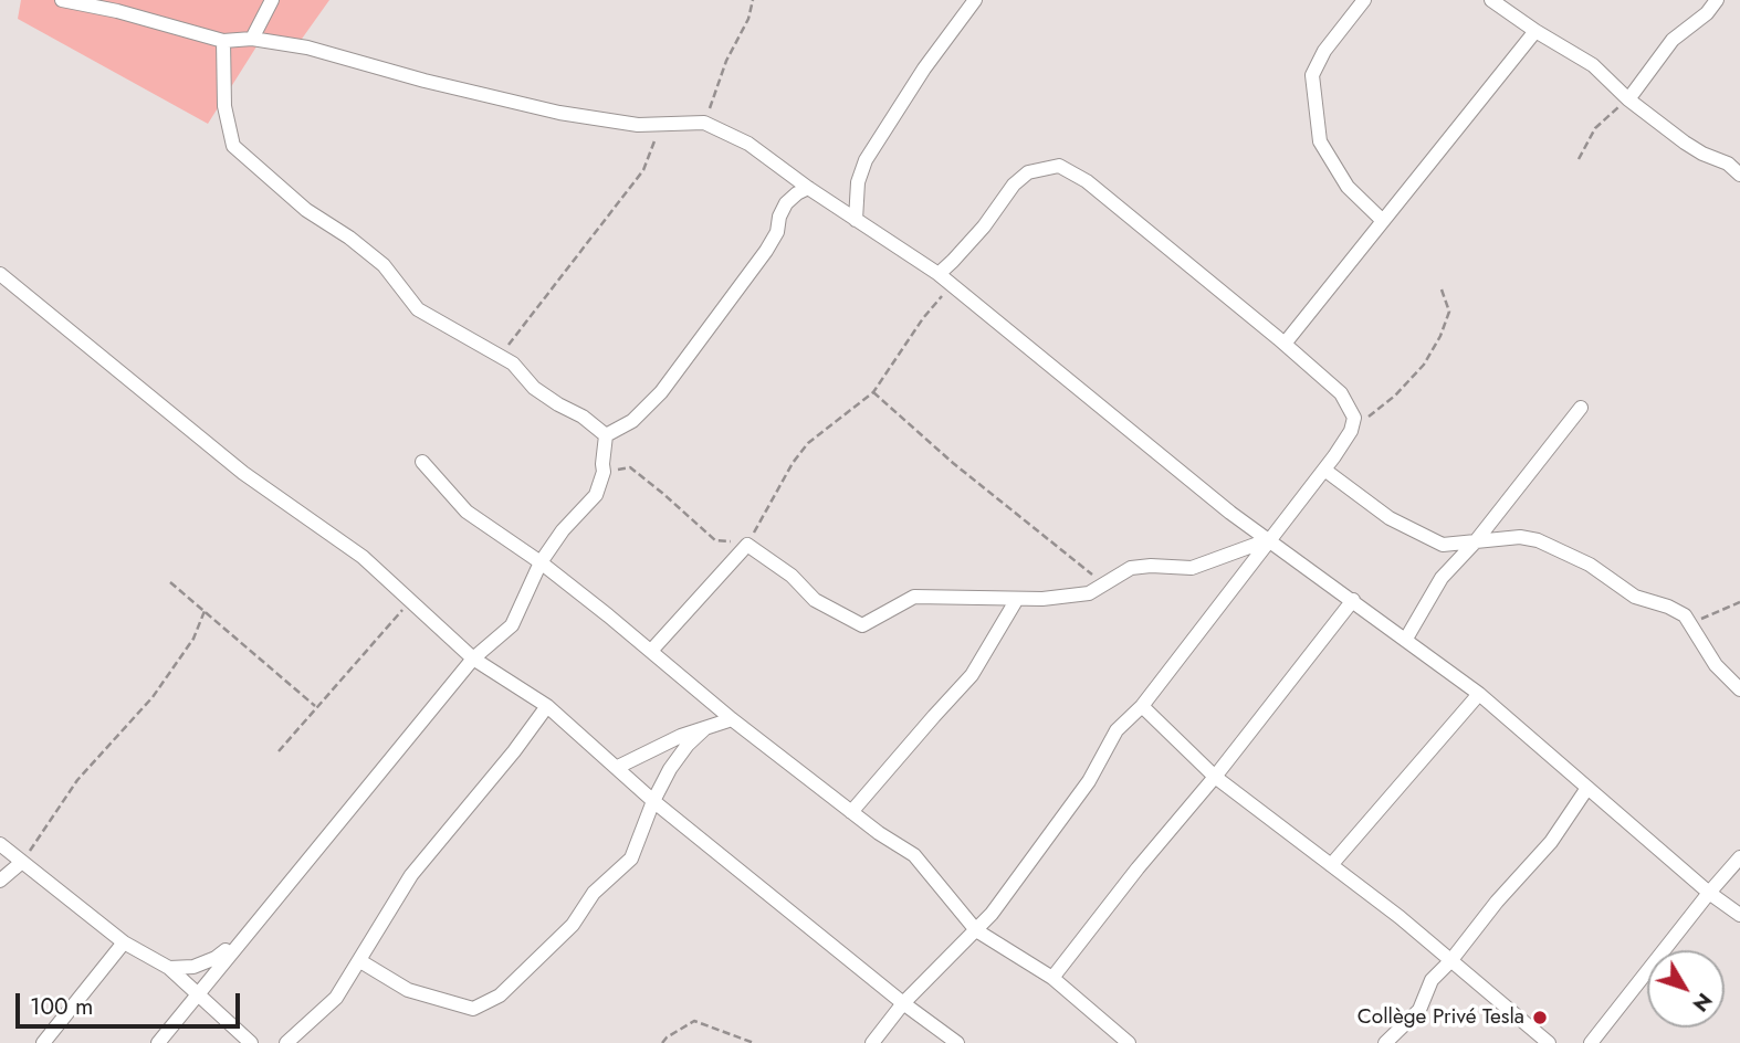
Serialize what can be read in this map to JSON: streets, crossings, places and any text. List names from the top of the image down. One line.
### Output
{"places":["Collège Privé Tesla"],"scale_bar":"100 m","north":"bottom right"}
